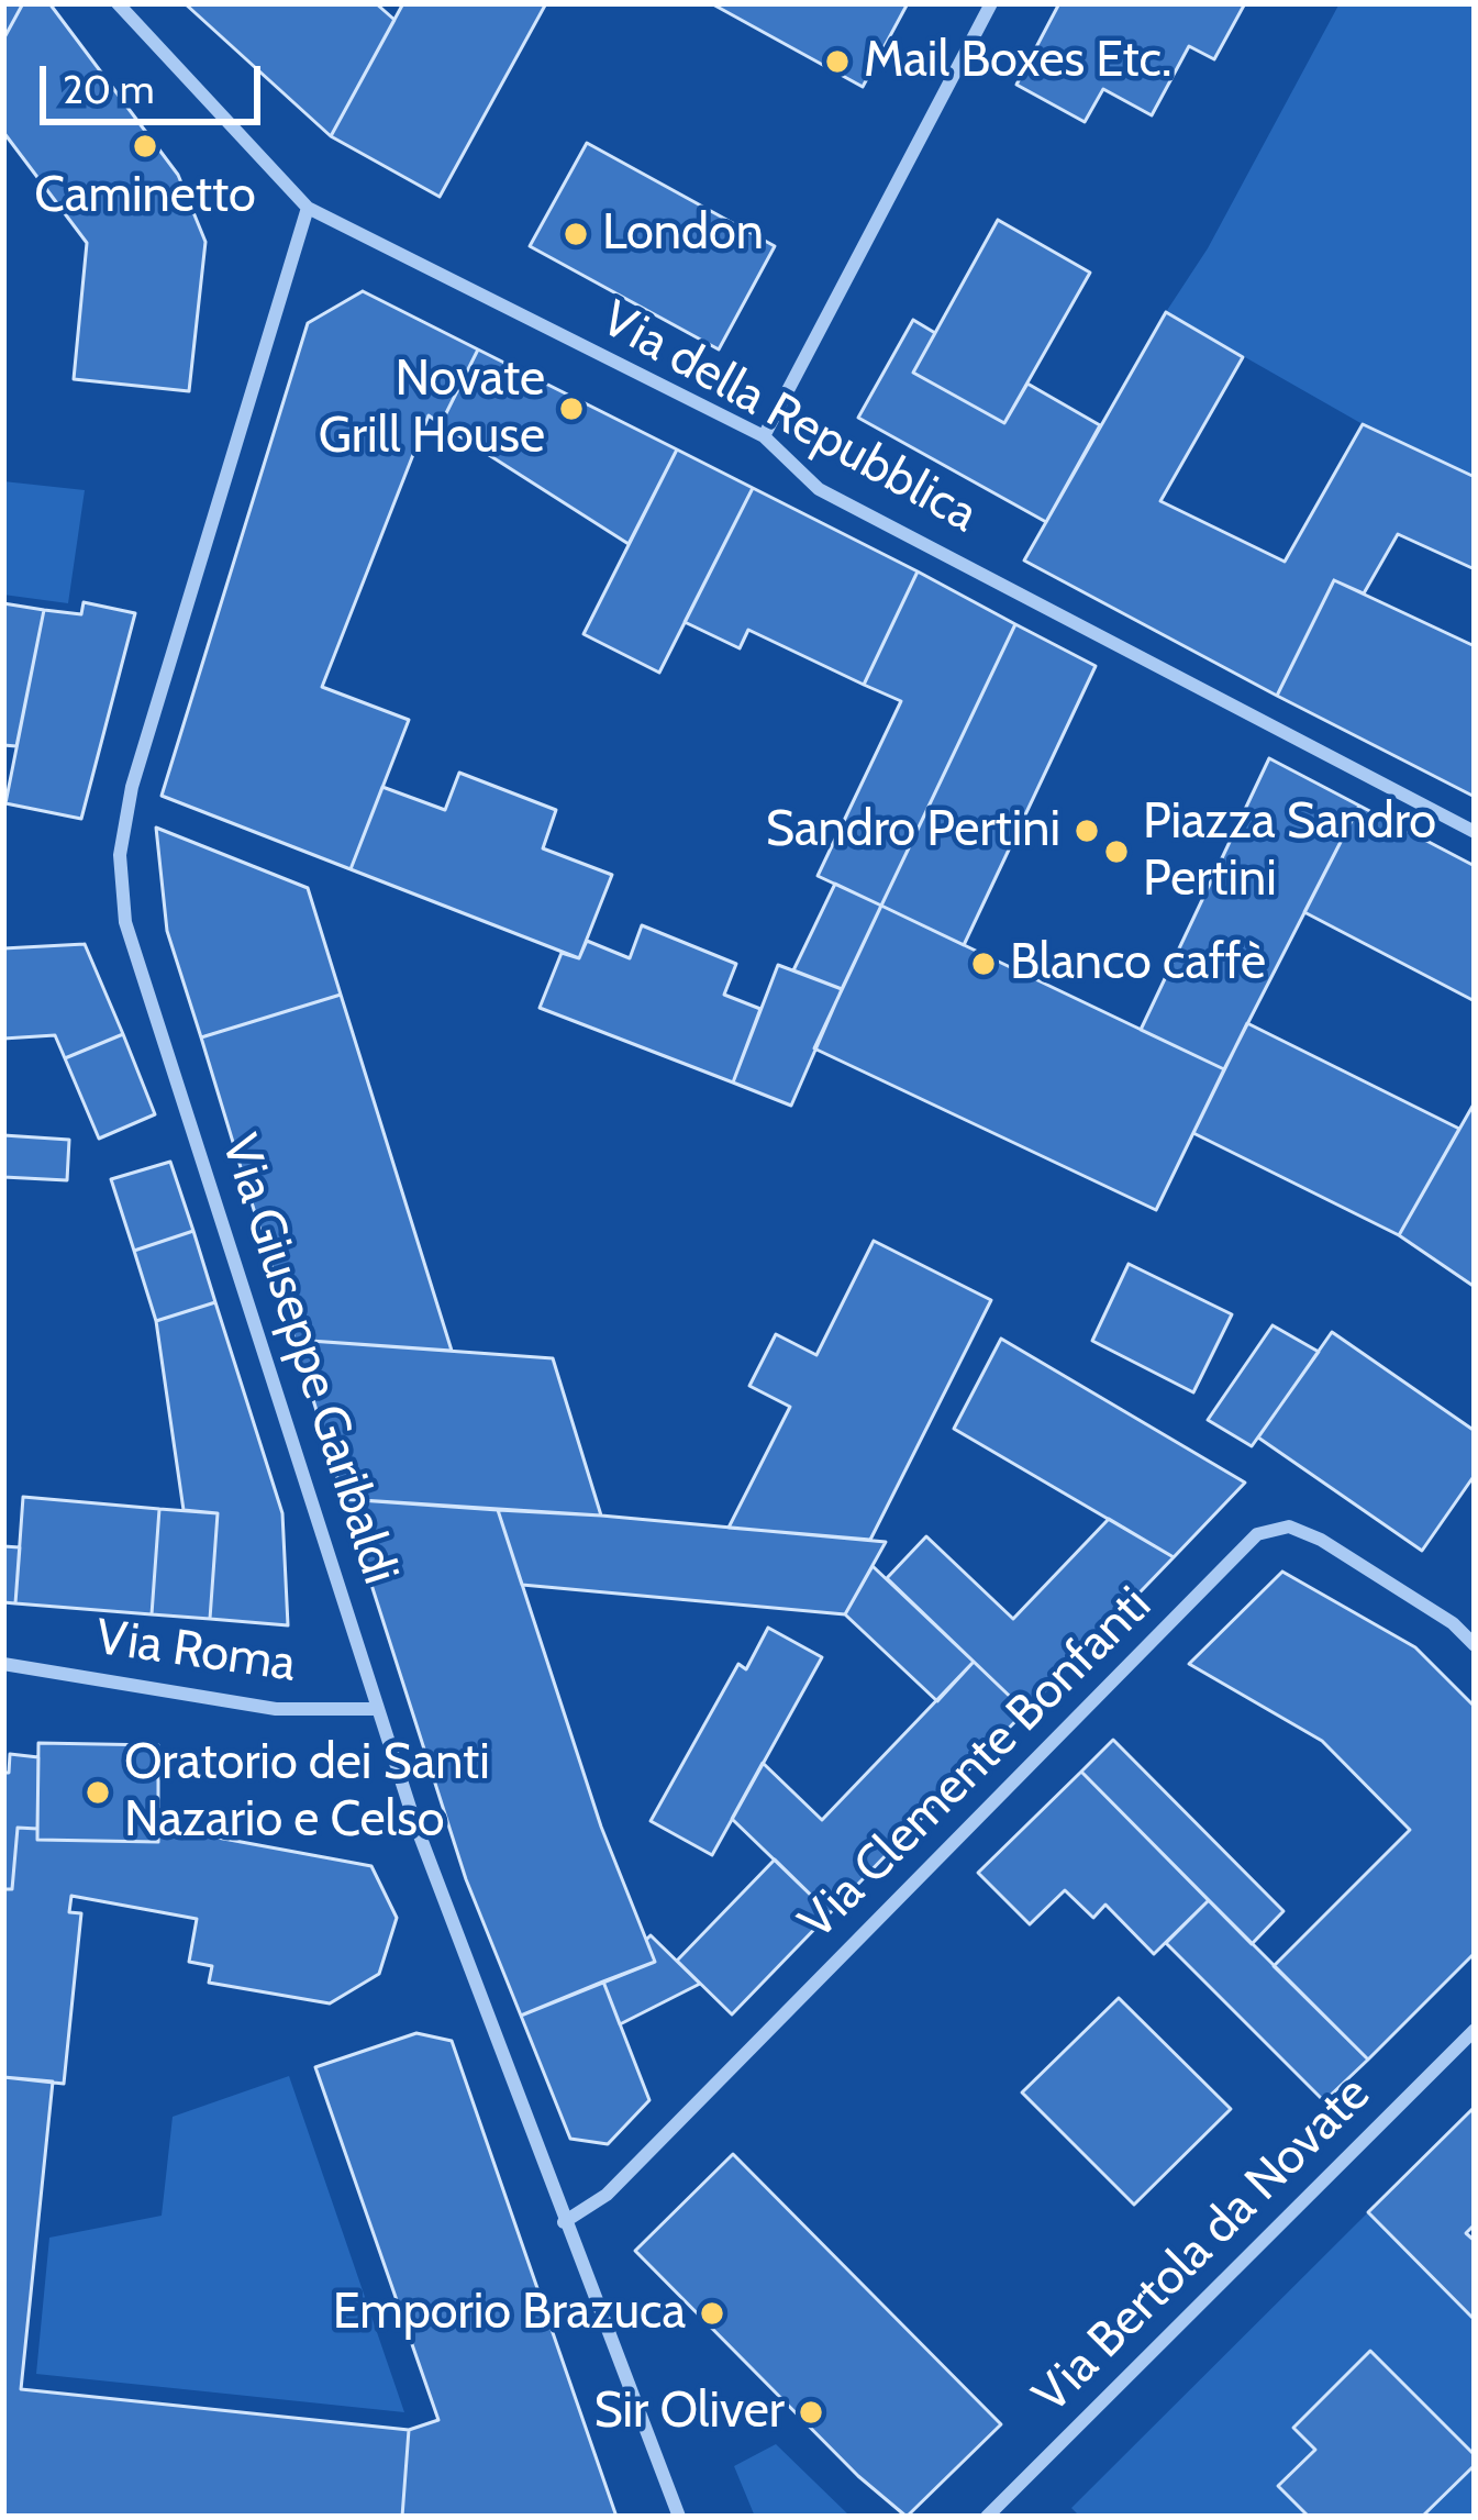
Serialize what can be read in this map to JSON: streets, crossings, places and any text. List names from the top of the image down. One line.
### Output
{"streets":{"street":["Via della Repubblica","Via Giuseppe Garibaldi","Via Roma","Via Clemente Bonfanti","Via Bertola da Novate"]},"crossings":[["Via della Repubblica","Via Giuseppe Garibaldi"],["Via Giuseppe Garibaldi","Via Roma"],["Via Giuseppe Garibaldi","Via Clemente Bonfanti"]],"places":["Mail Boxes Etc.","Caminetto","London","Novate Grill House","Sandro Pertini","Piazza Sandro Pertini","Blanco caffè","Oratorio dei Santi Nazario e Celso","Emporio Brazuca","Sir Oliver"],"scale_bar":"20 m"}
